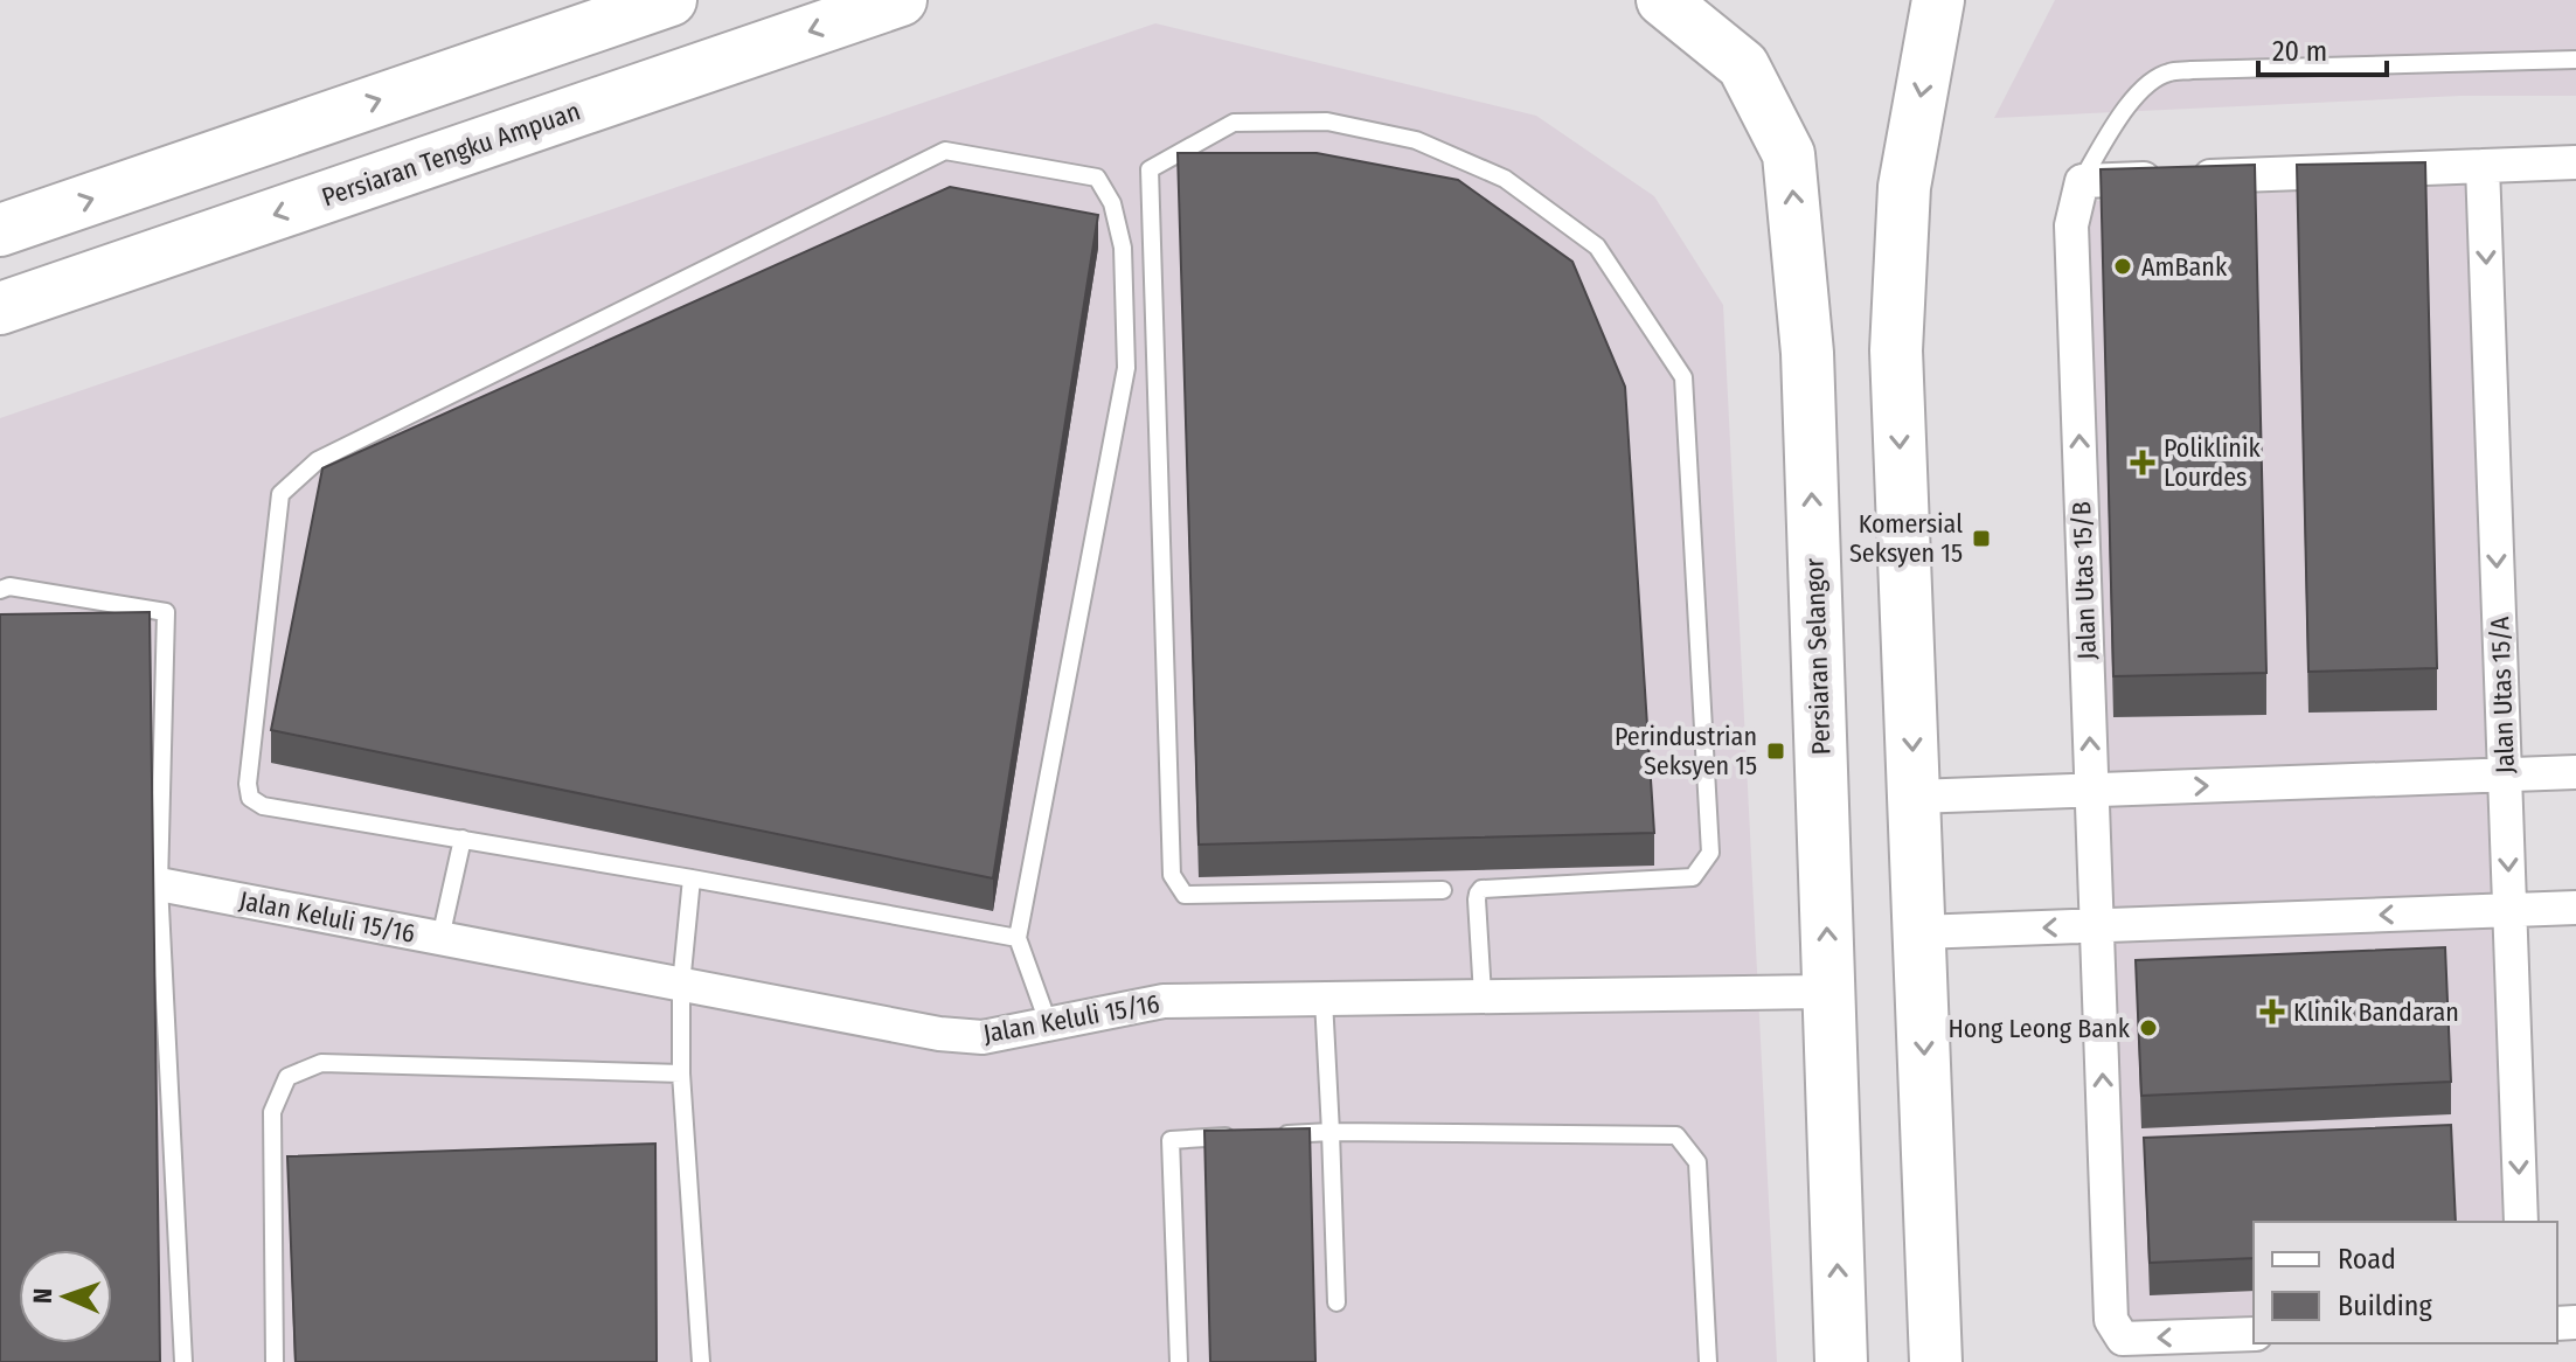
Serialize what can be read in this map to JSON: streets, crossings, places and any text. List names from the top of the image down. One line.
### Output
{"streets":{"main road":["Persiaran Tengku Ampuan","Persiaran Selangor"],"street":["Jalan Utas 15/B","Jalan Utas 15/A","Jalan Keluli 15/16"]},"crossings":[["Persiaran Selangor","Jalan Keluli 15/16"]],"one_way":["Jalan Utas 15/B","Jalan Utas 15/A"],"places":{"other":["AmBank","Hong Leong Bank"],"health":["Poliklinik Lourdes","Klinik Bandaran"],"transit":["Komersial Seksyen 15","Perindustrian Seksyen 15"]},"legend":["Road","Building"],"scale_bar":"20 m","north":"left"}
